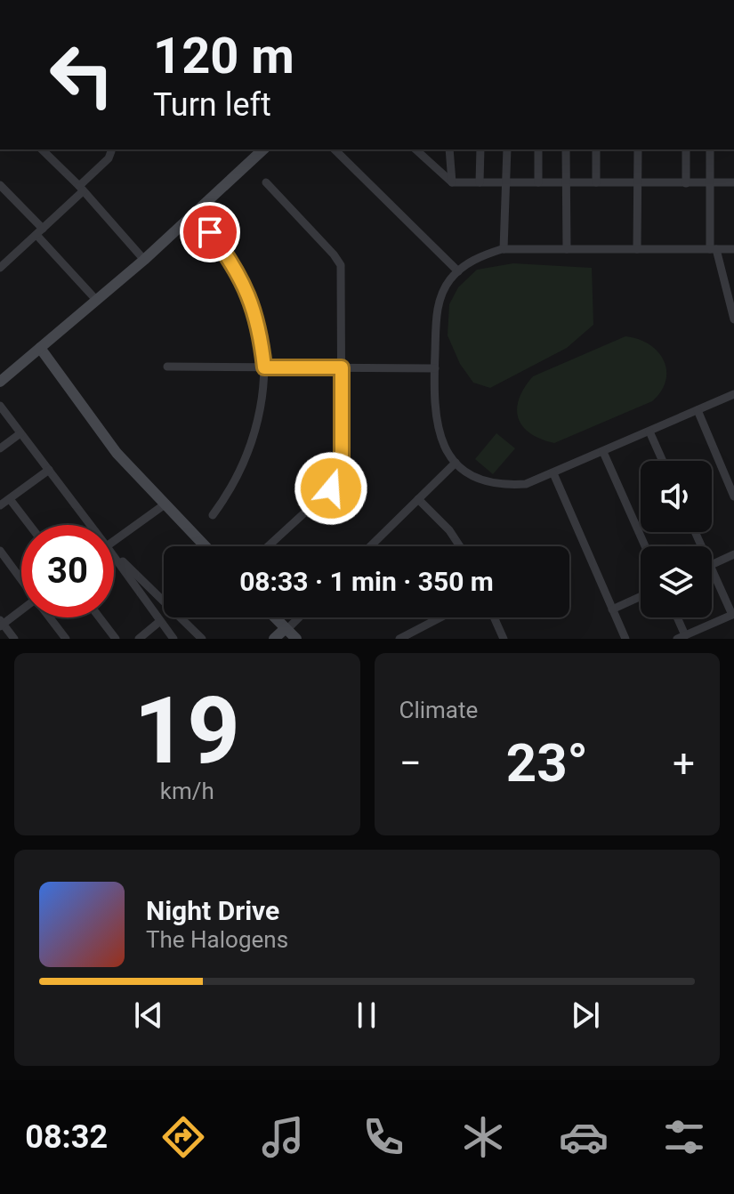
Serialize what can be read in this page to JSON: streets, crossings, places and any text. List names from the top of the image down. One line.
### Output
{"page":{"turn":["120 m","Turn left"],"limit":"30","trip":"08:33 · 1 min · 350 m","tile":[["19","km/h"],"Climate"],"heat":["−","23°","+"],"song":["Night Drive","The Halogens"],"tabs":"08:32"}}
